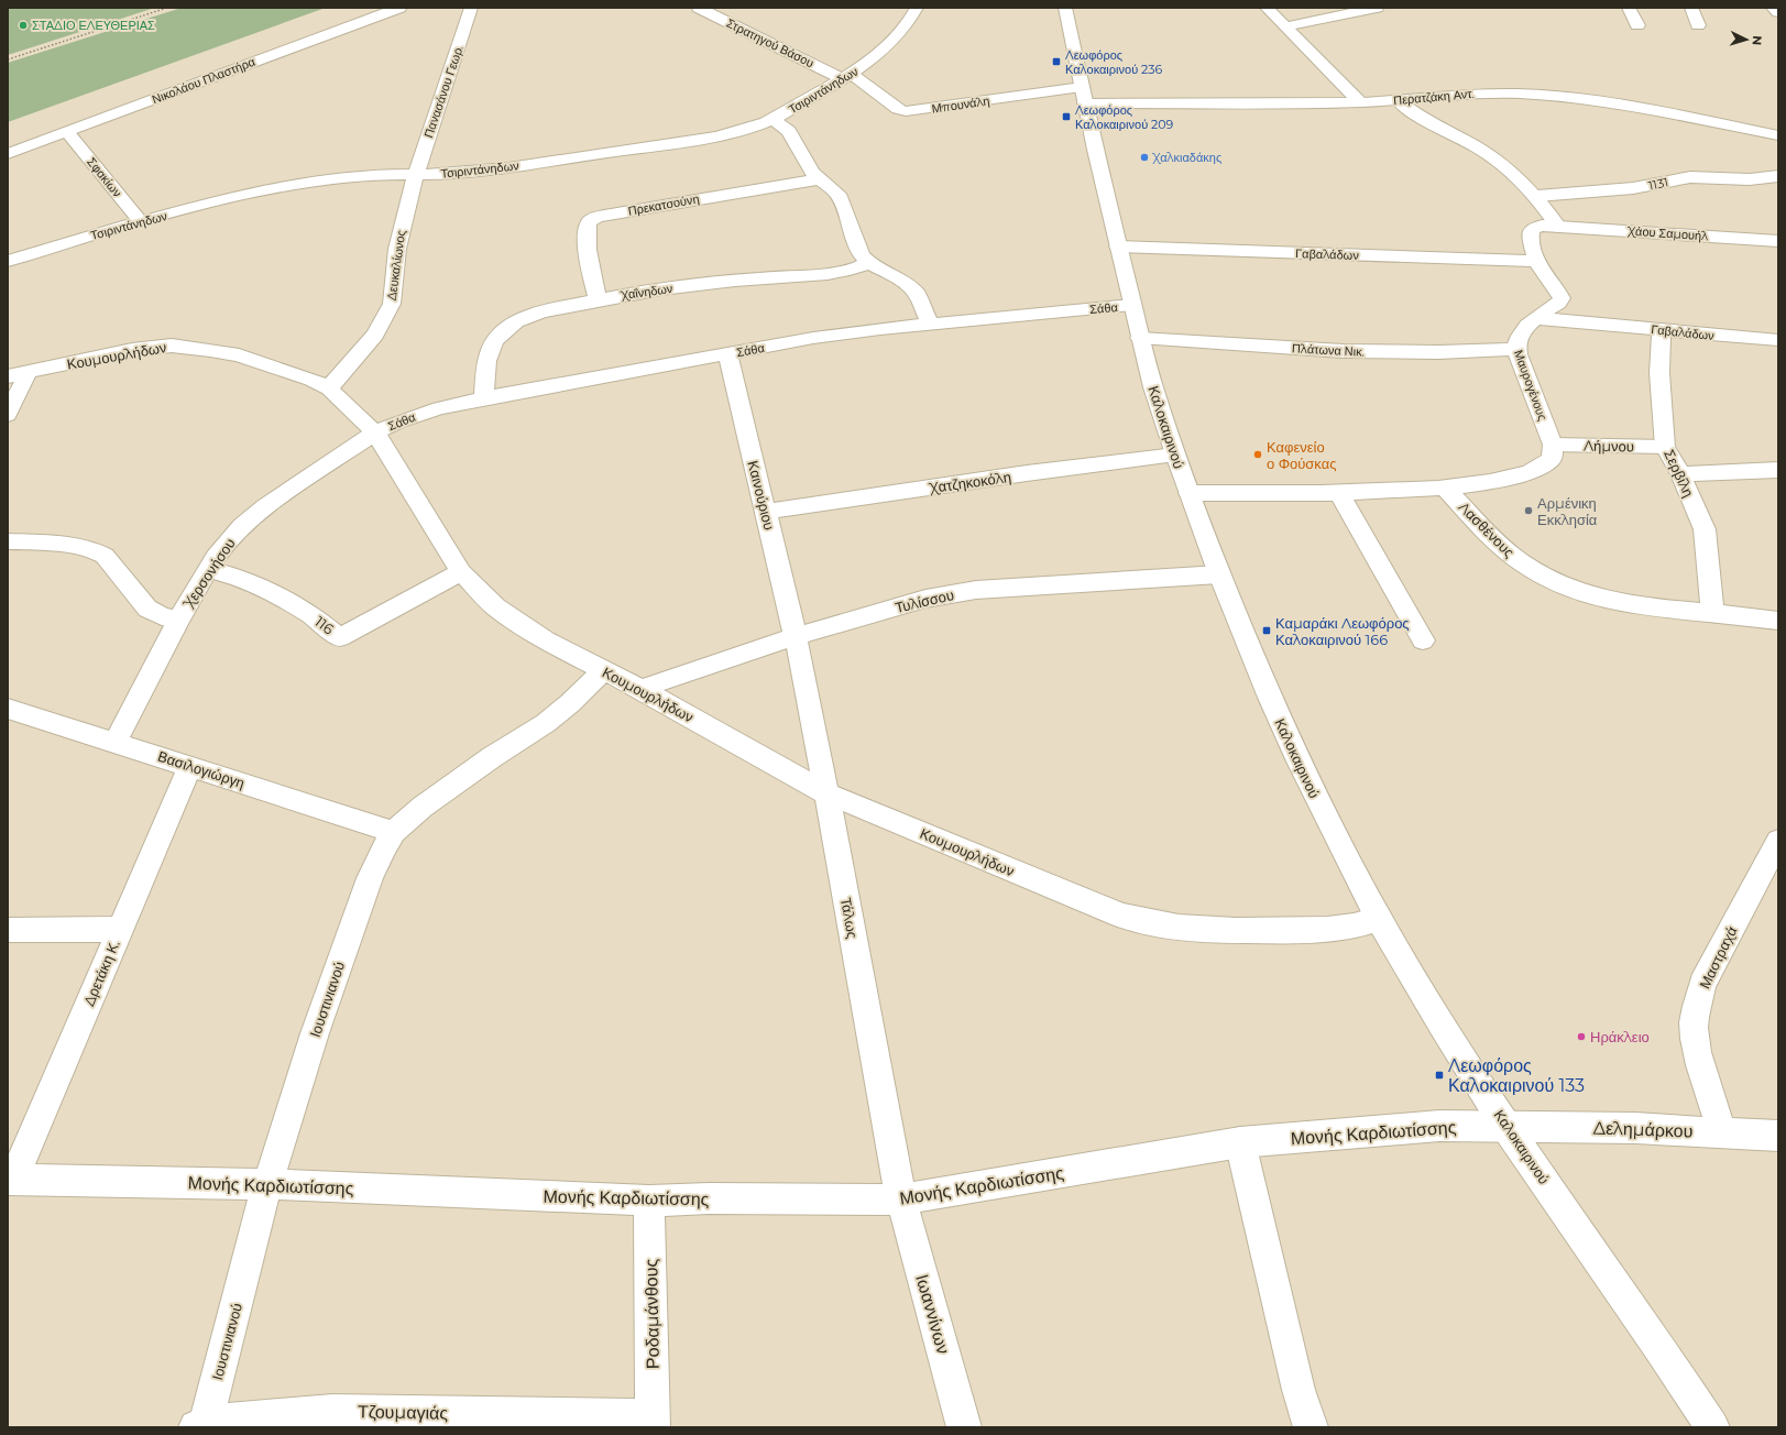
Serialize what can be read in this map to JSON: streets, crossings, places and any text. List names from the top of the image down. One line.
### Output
{"streets":{"street":["Στρατηγού Βάσου","Νικολάου Πλαστήρα","Τσιριντάνηδων","Πανασάνου Γεωρ.","Περατζάκη Αντ.","Μπουνάλη","Σφακίων","1131","Πρεκατσούνη","Χάου Σαμουήλ","Γαβαλάδων","Δευκαλίωνος","Χαΐνηδων","Σάθα","Πλάτωνα Νικ.","Κουμουρλήδων","Μαυρογένους","Καλοκαιρινού","Λήμνου","Σερβίλη","Χατζηκοκόλη","Καινούριου","Λασθένους","Χερσονήσου","Τυλίσσου","116","Βασιλογιώργη","Τάλως","Μαστραχά","Δρετάκη Κ.","Ιουστινιανού","Δελημάρκου","Μονής Καρδιωτίσσης","Ροδαμάνθους","Ιωαννίνων","Τζουμαγιάς"]},"crossings":[["Στρατηγού Βάσου","Τσιριντάνηδων"],["Στρατηγού Βάσου","Μπουνάλη"],["Νικολάου Πλαστήρα","Σφακίων"],["Τσιριντάνηδων","Πανασάνου Γεωρ."],["Τσιριντάνηδων","Μπουνάλη"],["Τσιριντάνηδων","Σφακίων"],["Τσιριντάνηδων","Δευκαλίωνος"],["Πανασάνου Γεωρ.","Δευκαλίωνος"],["Περατζάκη Αντ.","Μπουνάλη"],["Περατζάκη Αντ.","Καλοκαιρινού"],["Μπουνάλη","Καλοκαιρινού"],["Πρεκατσούνη","Χαΐνηδων"],["Χάου Σαμουήλ","Μαυρογένους"],["Γαβαλάδων","Μαυρογένους"],["Γαβαλάδων","Καλοκαιρινού"],["Γαβαλάδων","Σερβίλη"],["Δευκαλίωνος","Κουμουρλήδων"],["Χαΐνηδων","Σάθα"],["Σάθα","Κουμουρλήδων"],["Σάθα","Καλοκαιρινού"],["Σάθα","Καινούριου"],["Σάθα","Χερσονήσου"],["Πλάτωνα Νικ.","Μαυρογένους"],["Πλάτωνα Νικ.","Καλοκαιρινού"],["Κουμουρλήδων","Καλοκαιρινού"],["Κουμουρλήδων","Χερσονήσου"],["Κουμουρλήδων","Τυλίσσου"],["Κουμουρλήδων","116"],["Κουμουρλήδων","Τάλως"],["Κουμουρλήδων","Ιουστινιανού"],["Μαυρογένους","Λήμνου"],["Καλοκαιρινού","Χατζηκοκόλη"],["Καλοκαιρινού","Τυλίσσου"],["Καλοκαιρινού","Δελημάρκου"],["Καλοκαιρινού","Μονής Καρδιωτίσσης"],["Λήμνου","Σερβίλη"],["Σερβίλη","Λασθένους"],["Χατζηκοκόλη","Καινούριου"],["Καινούριου","Τυλίσσου"],["Καινούριου","Τάλως"],["Χερσονήσου","116"],["Χερσονήσου","Βασιλογιώργη"],["Τυλίσσου","Τάλως"],["Βασιλογιώργη","Δρετάκη Κ."],["Βασιλογιώργη","Ιουστινιανού"],["Τάλως","Μονής Καρδιωτίσσης"],["Τάλως","Ιωαννίνων"],["Μαστραχά","Δελημάρκου"],["Δρετάκη Κ.","Μονής Καρδιωτίσσης"],["Ιουστινιανού","Μονής Καρδιωτίσσης"],["Ιουστινιανού","Τζουμαγιάς"],["Δελημάρκου","Μονής Καρδιωτίσσης"],["Μονής Καρδιωτίσσης","Ροδαμάνθους"],["Μονής Καρδιωτίσσης","Ιωαννίνων"],["Ροδαμάνθους","Τζουμαγιάς"]],"places":{"other":["ΣΤΑΔΙΟ ΕΛΕΥΘΕΡΙΑΣ","Χαλκιαδάκης","Καφενείο ο Φούσκας","Αρμένικη Εκκλησία","Ηράκλειο"],"transit":["Λεωφόρος Καλοκαιρινού 236","Λεωφόρος Καλοκαιρινού 209","Καμαράκι Λεωφόρος Καλοκαιρινού 166","Λεωφόρος Καλοκαιρινού 133"]},"north":"right"}
